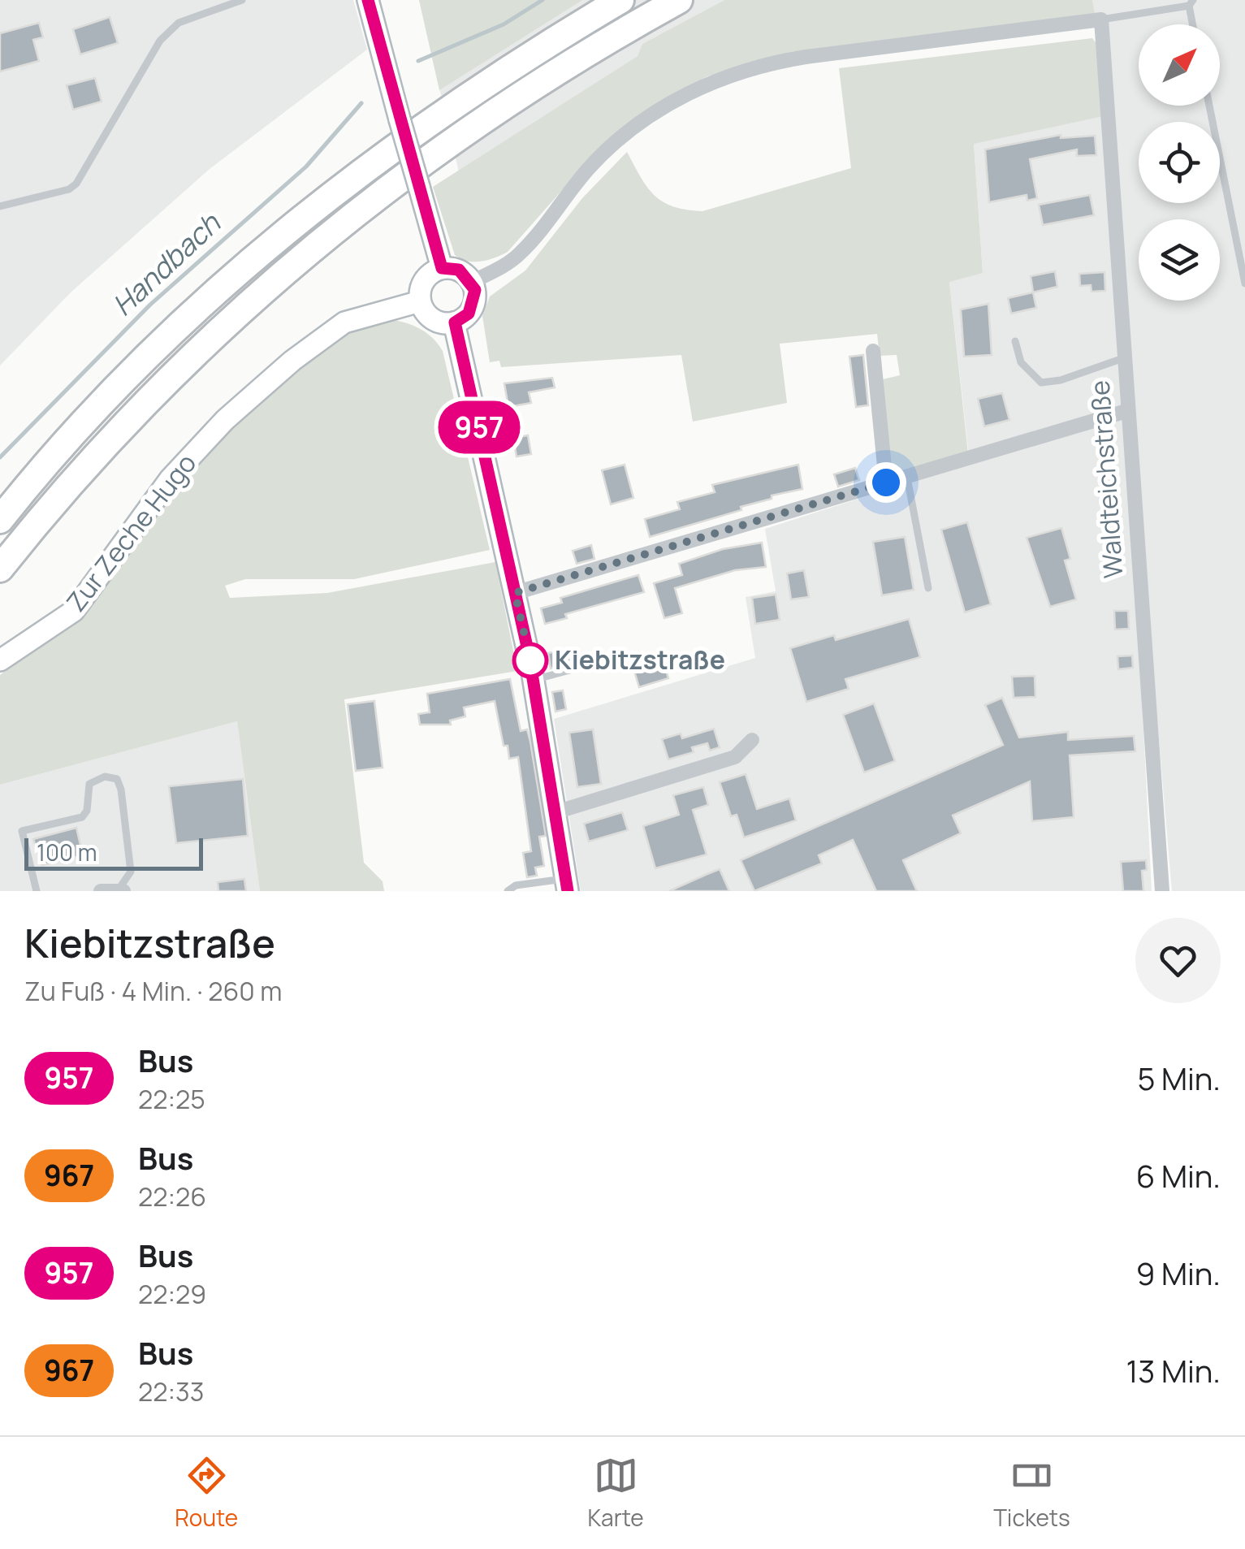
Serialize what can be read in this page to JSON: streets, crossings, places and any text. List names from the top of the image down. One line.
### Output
{"streets":{"street":["Waldteichstraße","Zur Zeche Hugo"]},"water":["Handbach"],"places":["Kiebitzstraße"],"lines":["bus line 957"],"scale_bar":"100 m","north":"top right","page":{"on_map":"957","scale":"100 m","heading":["Kiebitzstraße","Zu Fuß · 4 Min. · 260 m"],"list":[{"mark":"957","name":"Bus","note":"22:25","value":"5 Min."},{"mark":"967","name":"Bus","note":"22:26","value":"6 Min."},{"mark":"957","name":"Bus","note":"22:29","value":"9 Min."},{"mark":"967","name":"Bus","note":"22:33","value":"13 Min."}],"tabs":["Route","Karte","Tickets"]}}
